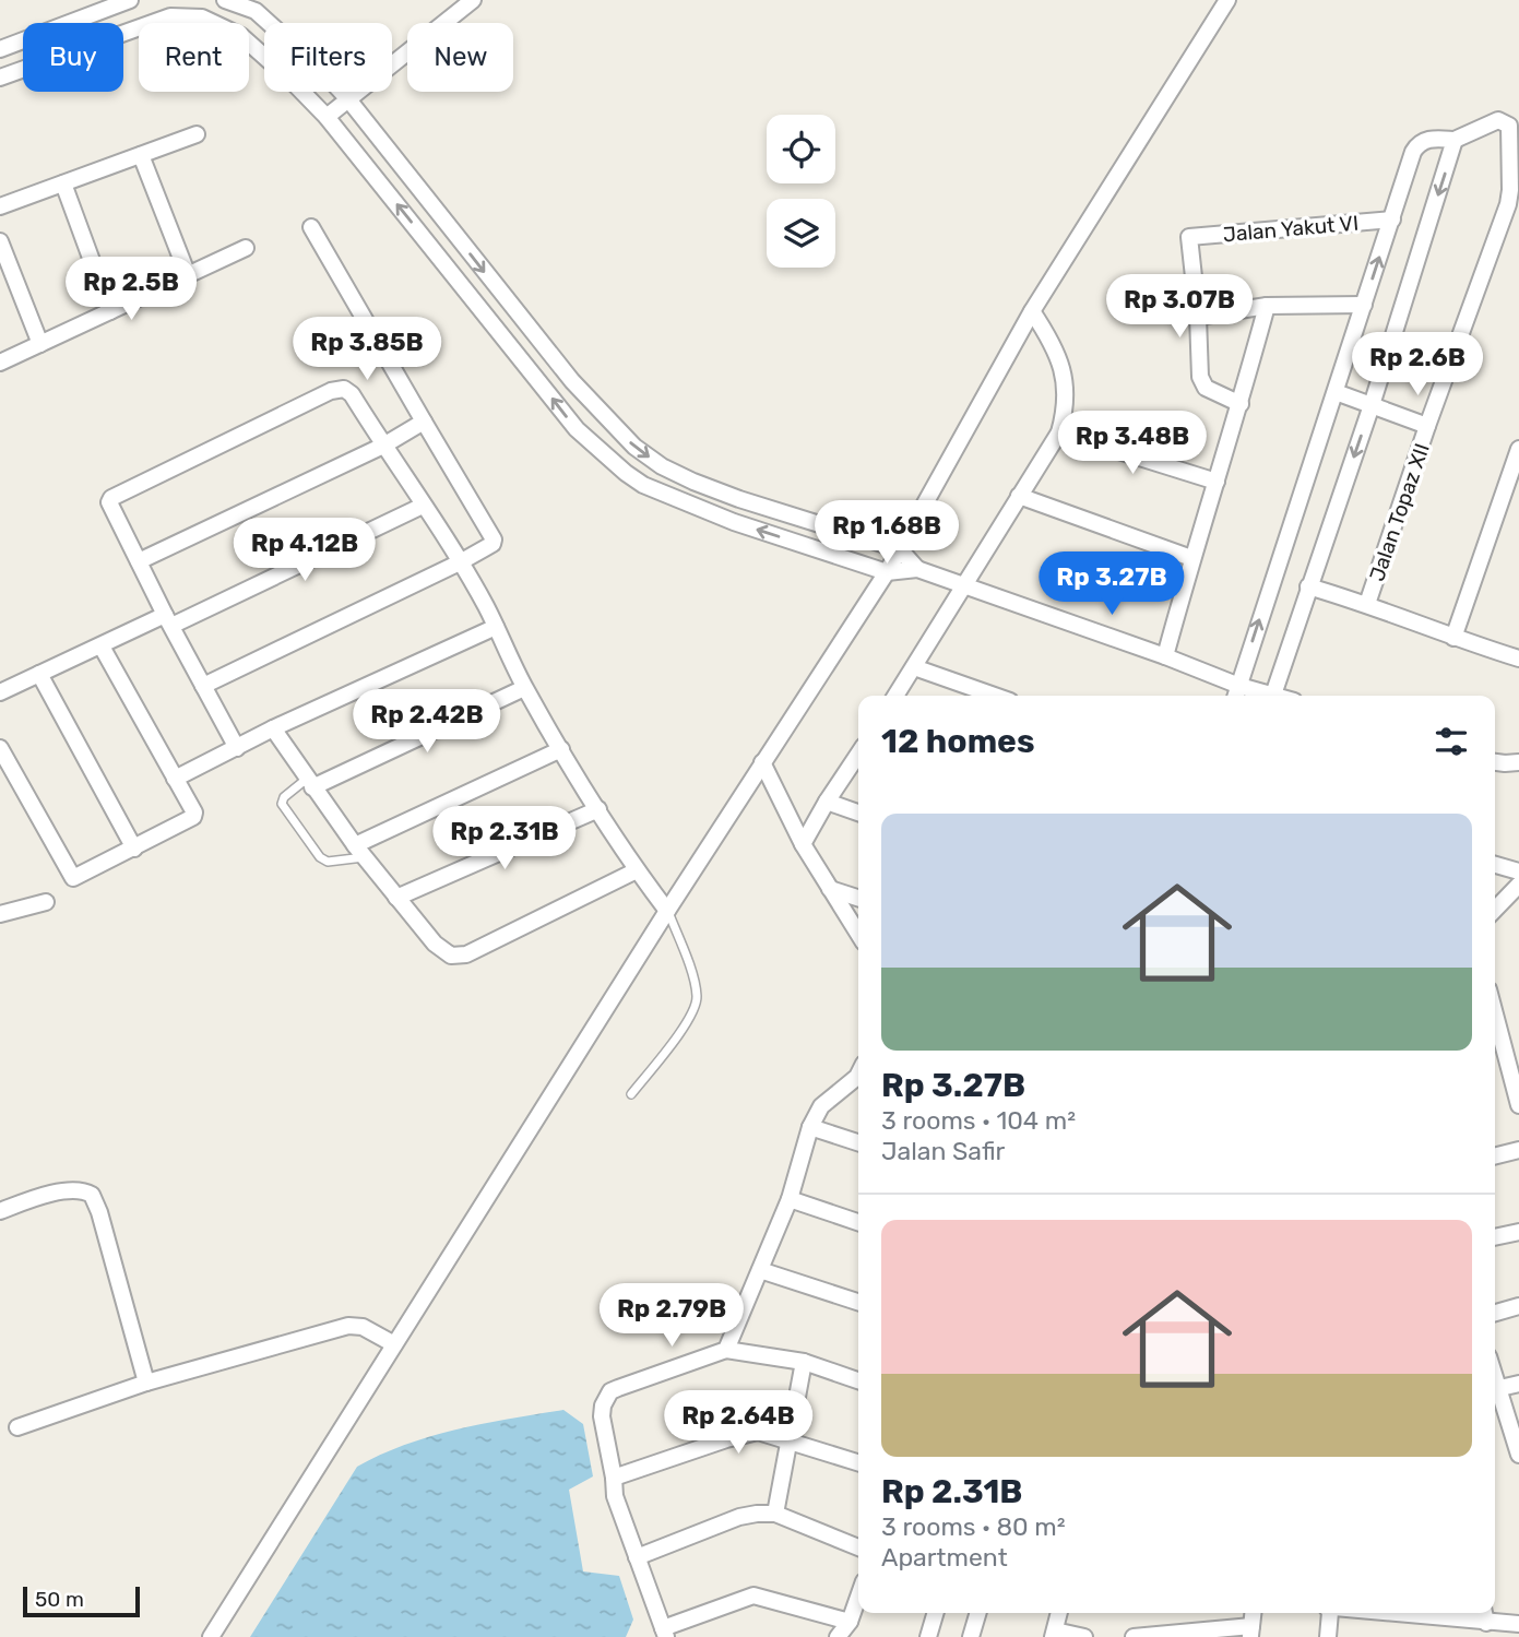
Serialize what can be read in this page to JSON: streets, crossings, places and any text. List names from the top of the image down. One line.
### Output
{"streets":{"street":["Jalan Yakut VI","Jalan Topaz XII"]},"scale_bar":"50 m","page":{"chip":["Buy","Rent","Filters","New"],"price":["Rp 2.5B","Rp 3.07B","Rp 3.85B","Rp 2.6B","Rp 3.48B","Rp 1.68B","Rp 4.12B","Rp 3.27B","Rp 2.42B","Rp 2.31B","Rp 2.79B","Rp 2.64B"],"heading":"12 homes","list":[{"name":"Rp 3.27B","note":"3 rooms · 104 m² · Jalan Safir"},{"name":"Rp 2.31B","note":"3 rooms · 80 m² · Apartment"}],"scale":"50 m"}}
